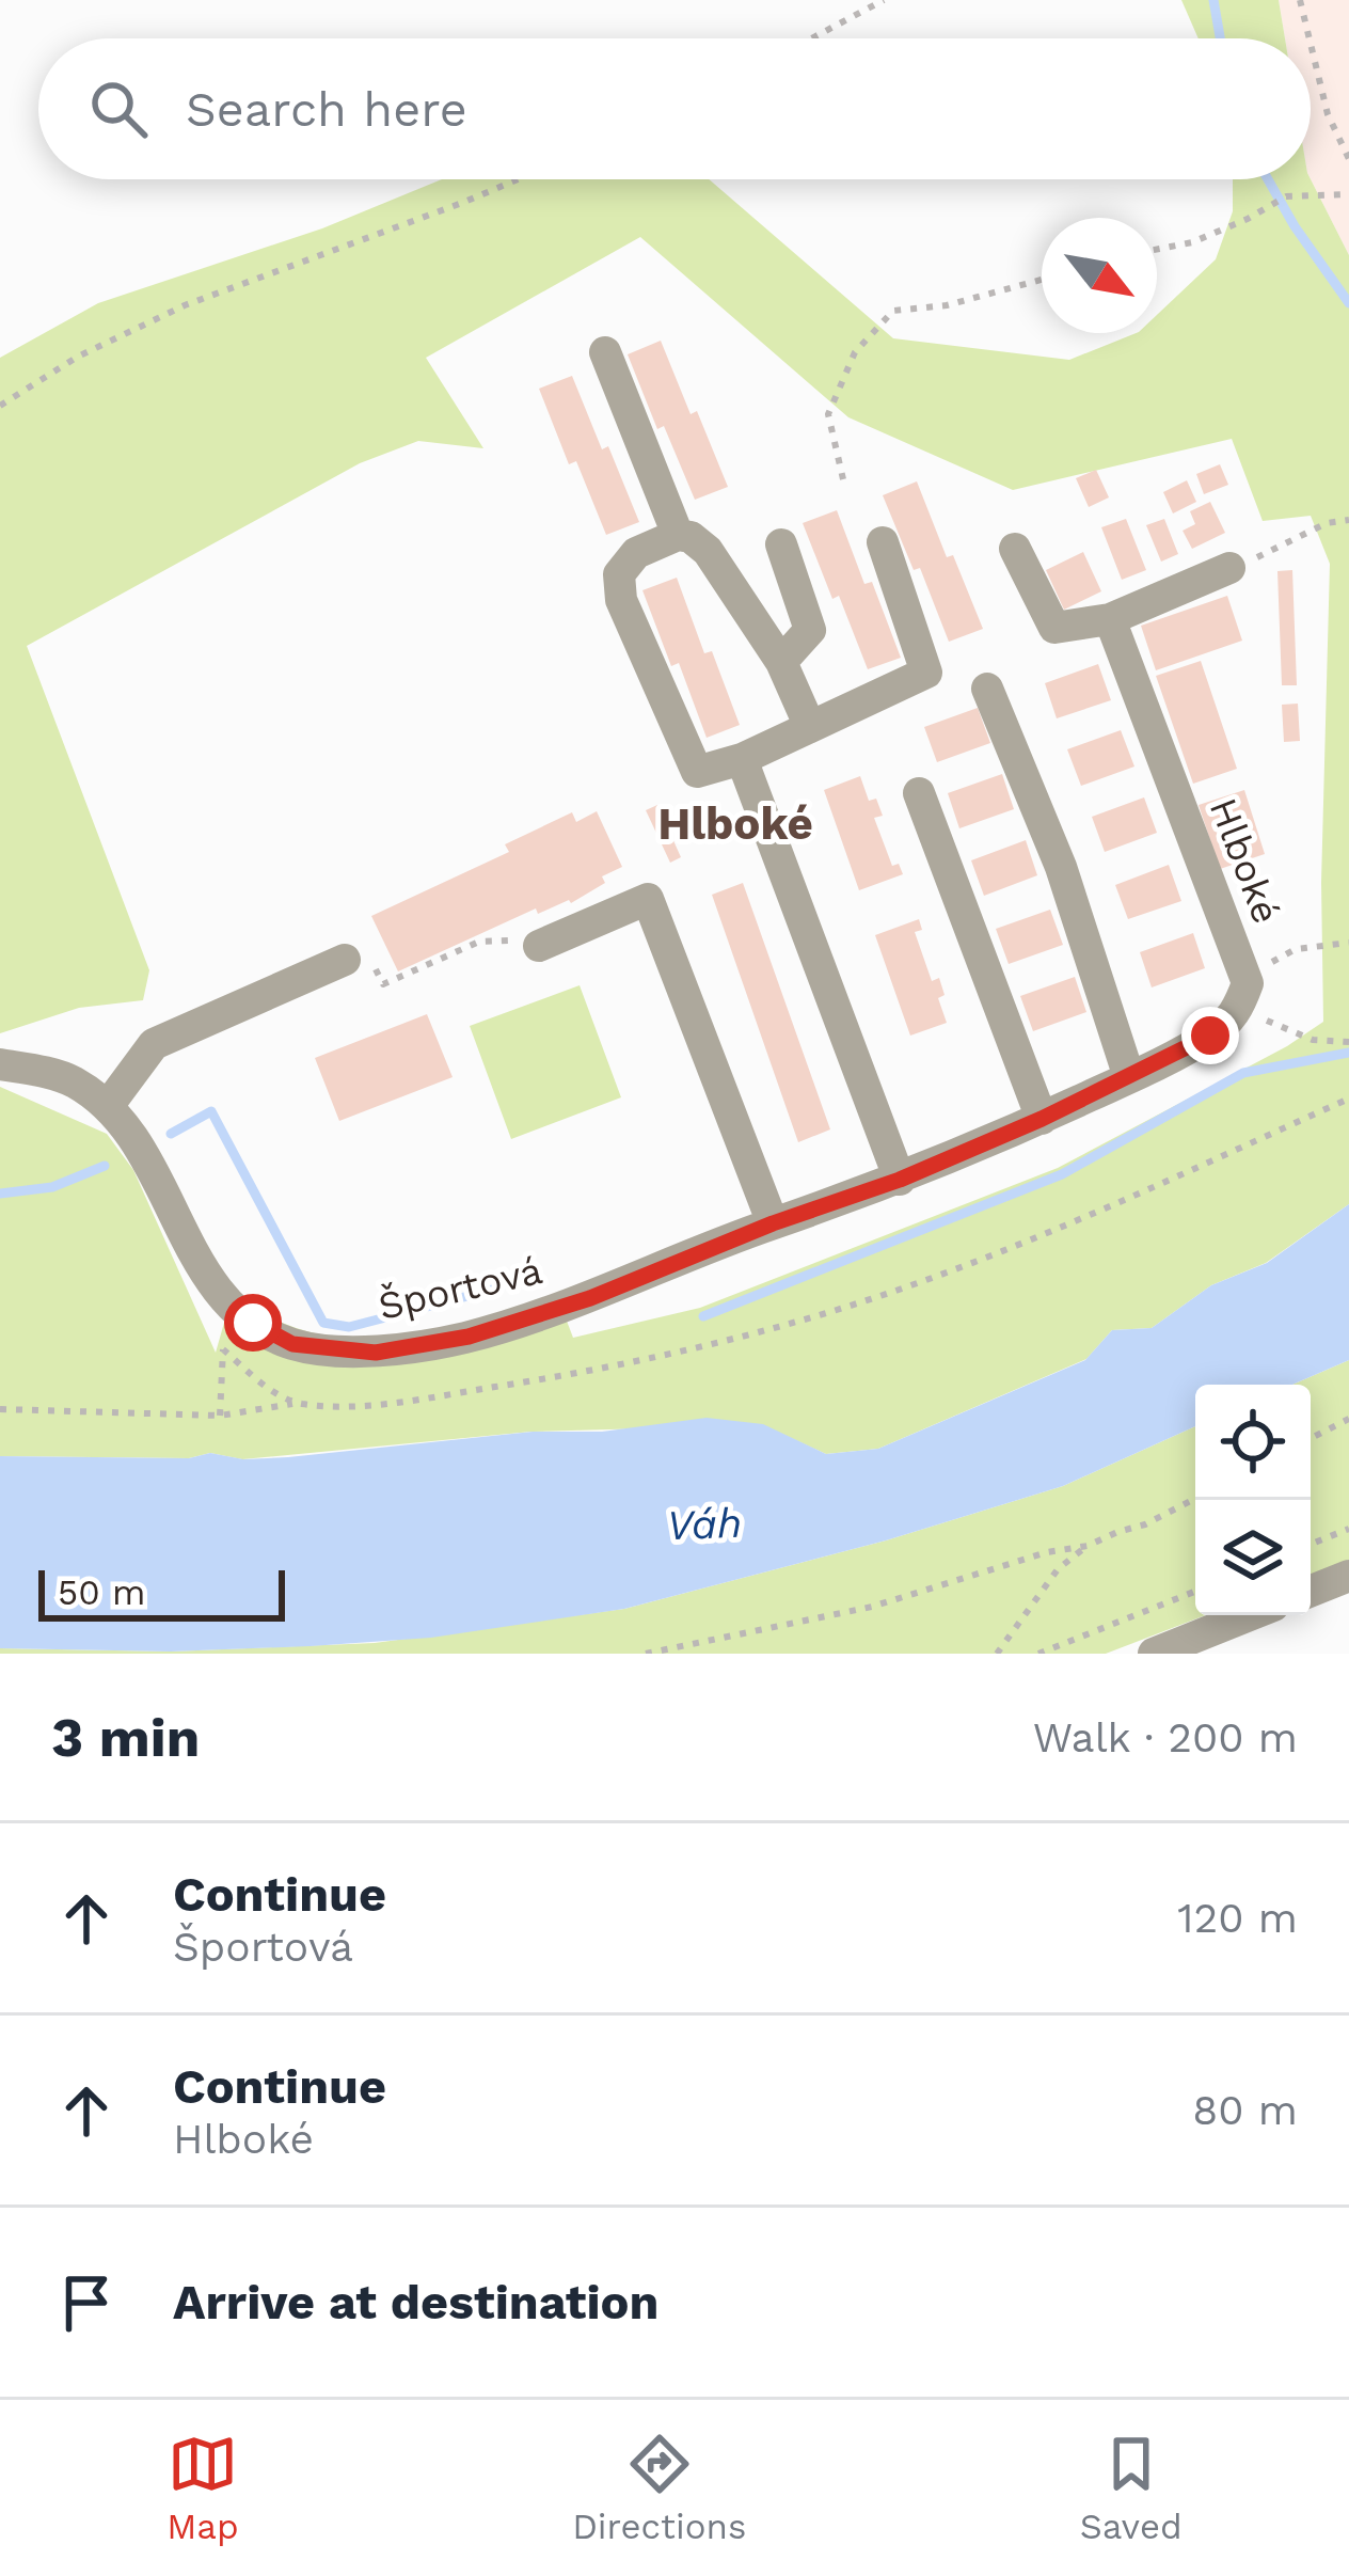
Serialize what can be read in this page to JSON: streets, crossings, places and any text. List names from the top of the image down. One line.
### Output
{"streets":{"street":["Hlboké","Športová"]},"crossings":[["Hlboké","Športová"]],"districts":["Hlboké"],"water":["Váh"],"scale_bar":"50 m","north":"bottom right","page":{"search":"Search here","scale":"50 m","heading":["3 min","Walk · 200 m"],"list":[["Continue","Športová","120 m"],["Continue","Hlboké","80 m"],"Arrive at destination"],"nav":["Map","Directions","Saved"]}}
